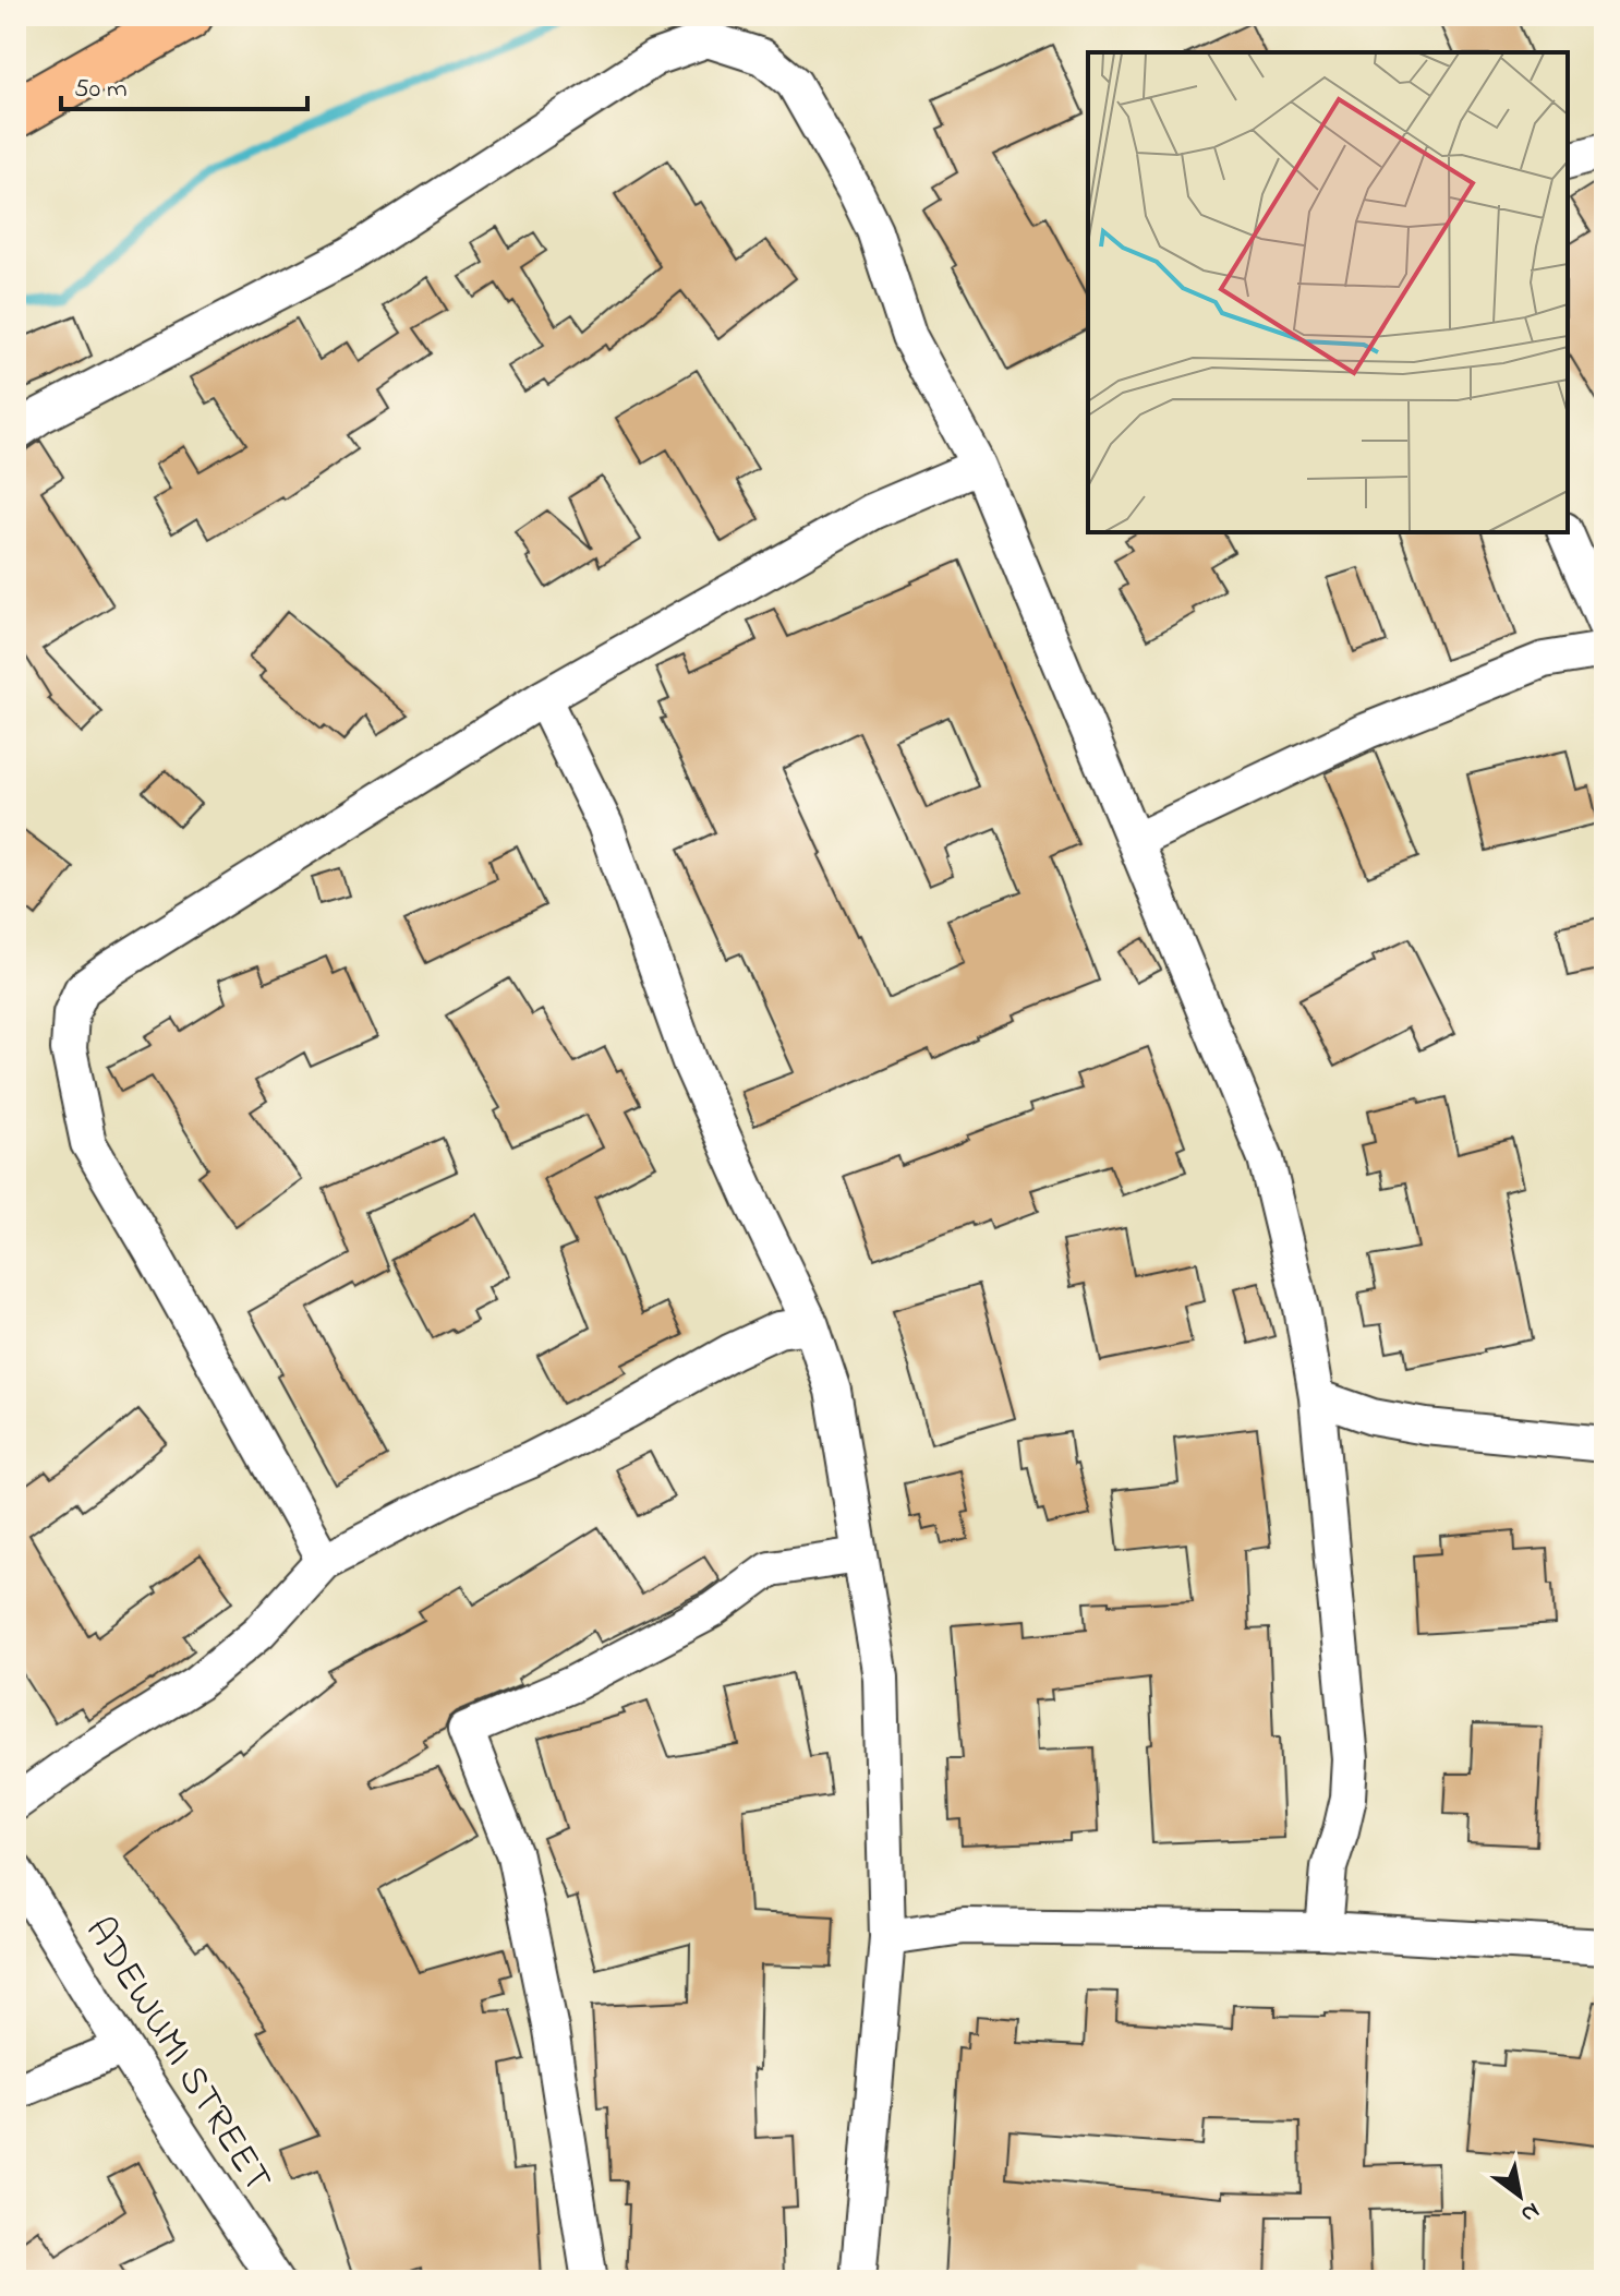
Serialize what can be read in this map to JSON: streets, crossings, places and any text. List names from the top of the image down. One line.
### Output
{"streets":{"street":["ADEWUMI STREET"]},"scale_bar":"50 m","north":"bottom right"}
